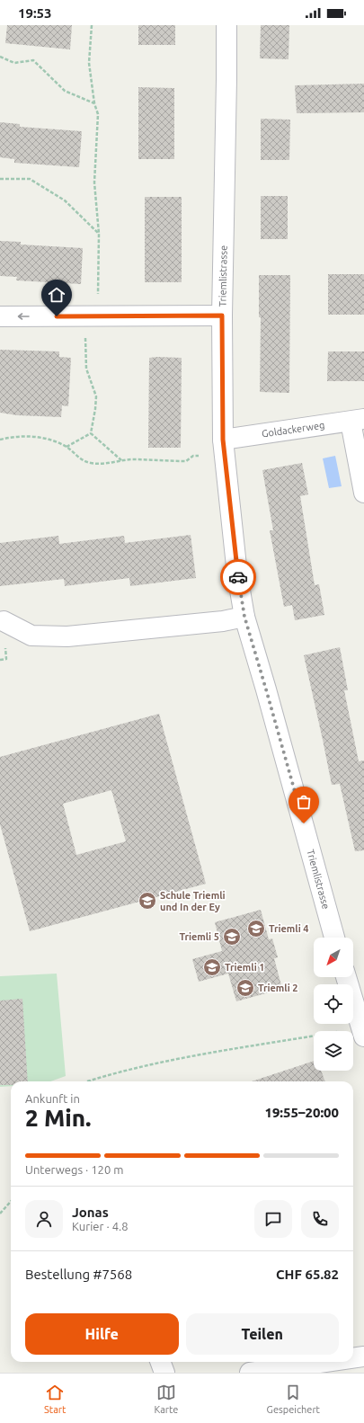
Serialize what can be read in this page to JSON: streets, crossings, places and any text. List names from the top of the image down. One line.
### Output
{"streets":{"street":["Triemlistrasse","Goldackerweg"]},"crossings":[["Triemlistrasse","Goldackerweg"]],"places":{"school or university":["Schule Triemli und In der Ey","Triemli 4","Triemli 5","Triemli 1","Triemli 2"]},"north":"bottom left","page":{"status":"19:53","heading":["2 Min.","Ankunft in","19:55–20:00"],"panel":["Jonas","Kurier · 4.8","Bestellung #7568","CHF 65.82"],"bar":"Unterwegs · 120 m","buttons":["Hilfe","Teilen"],"tabs":["Start","Karte","Gespeichert"]}}
